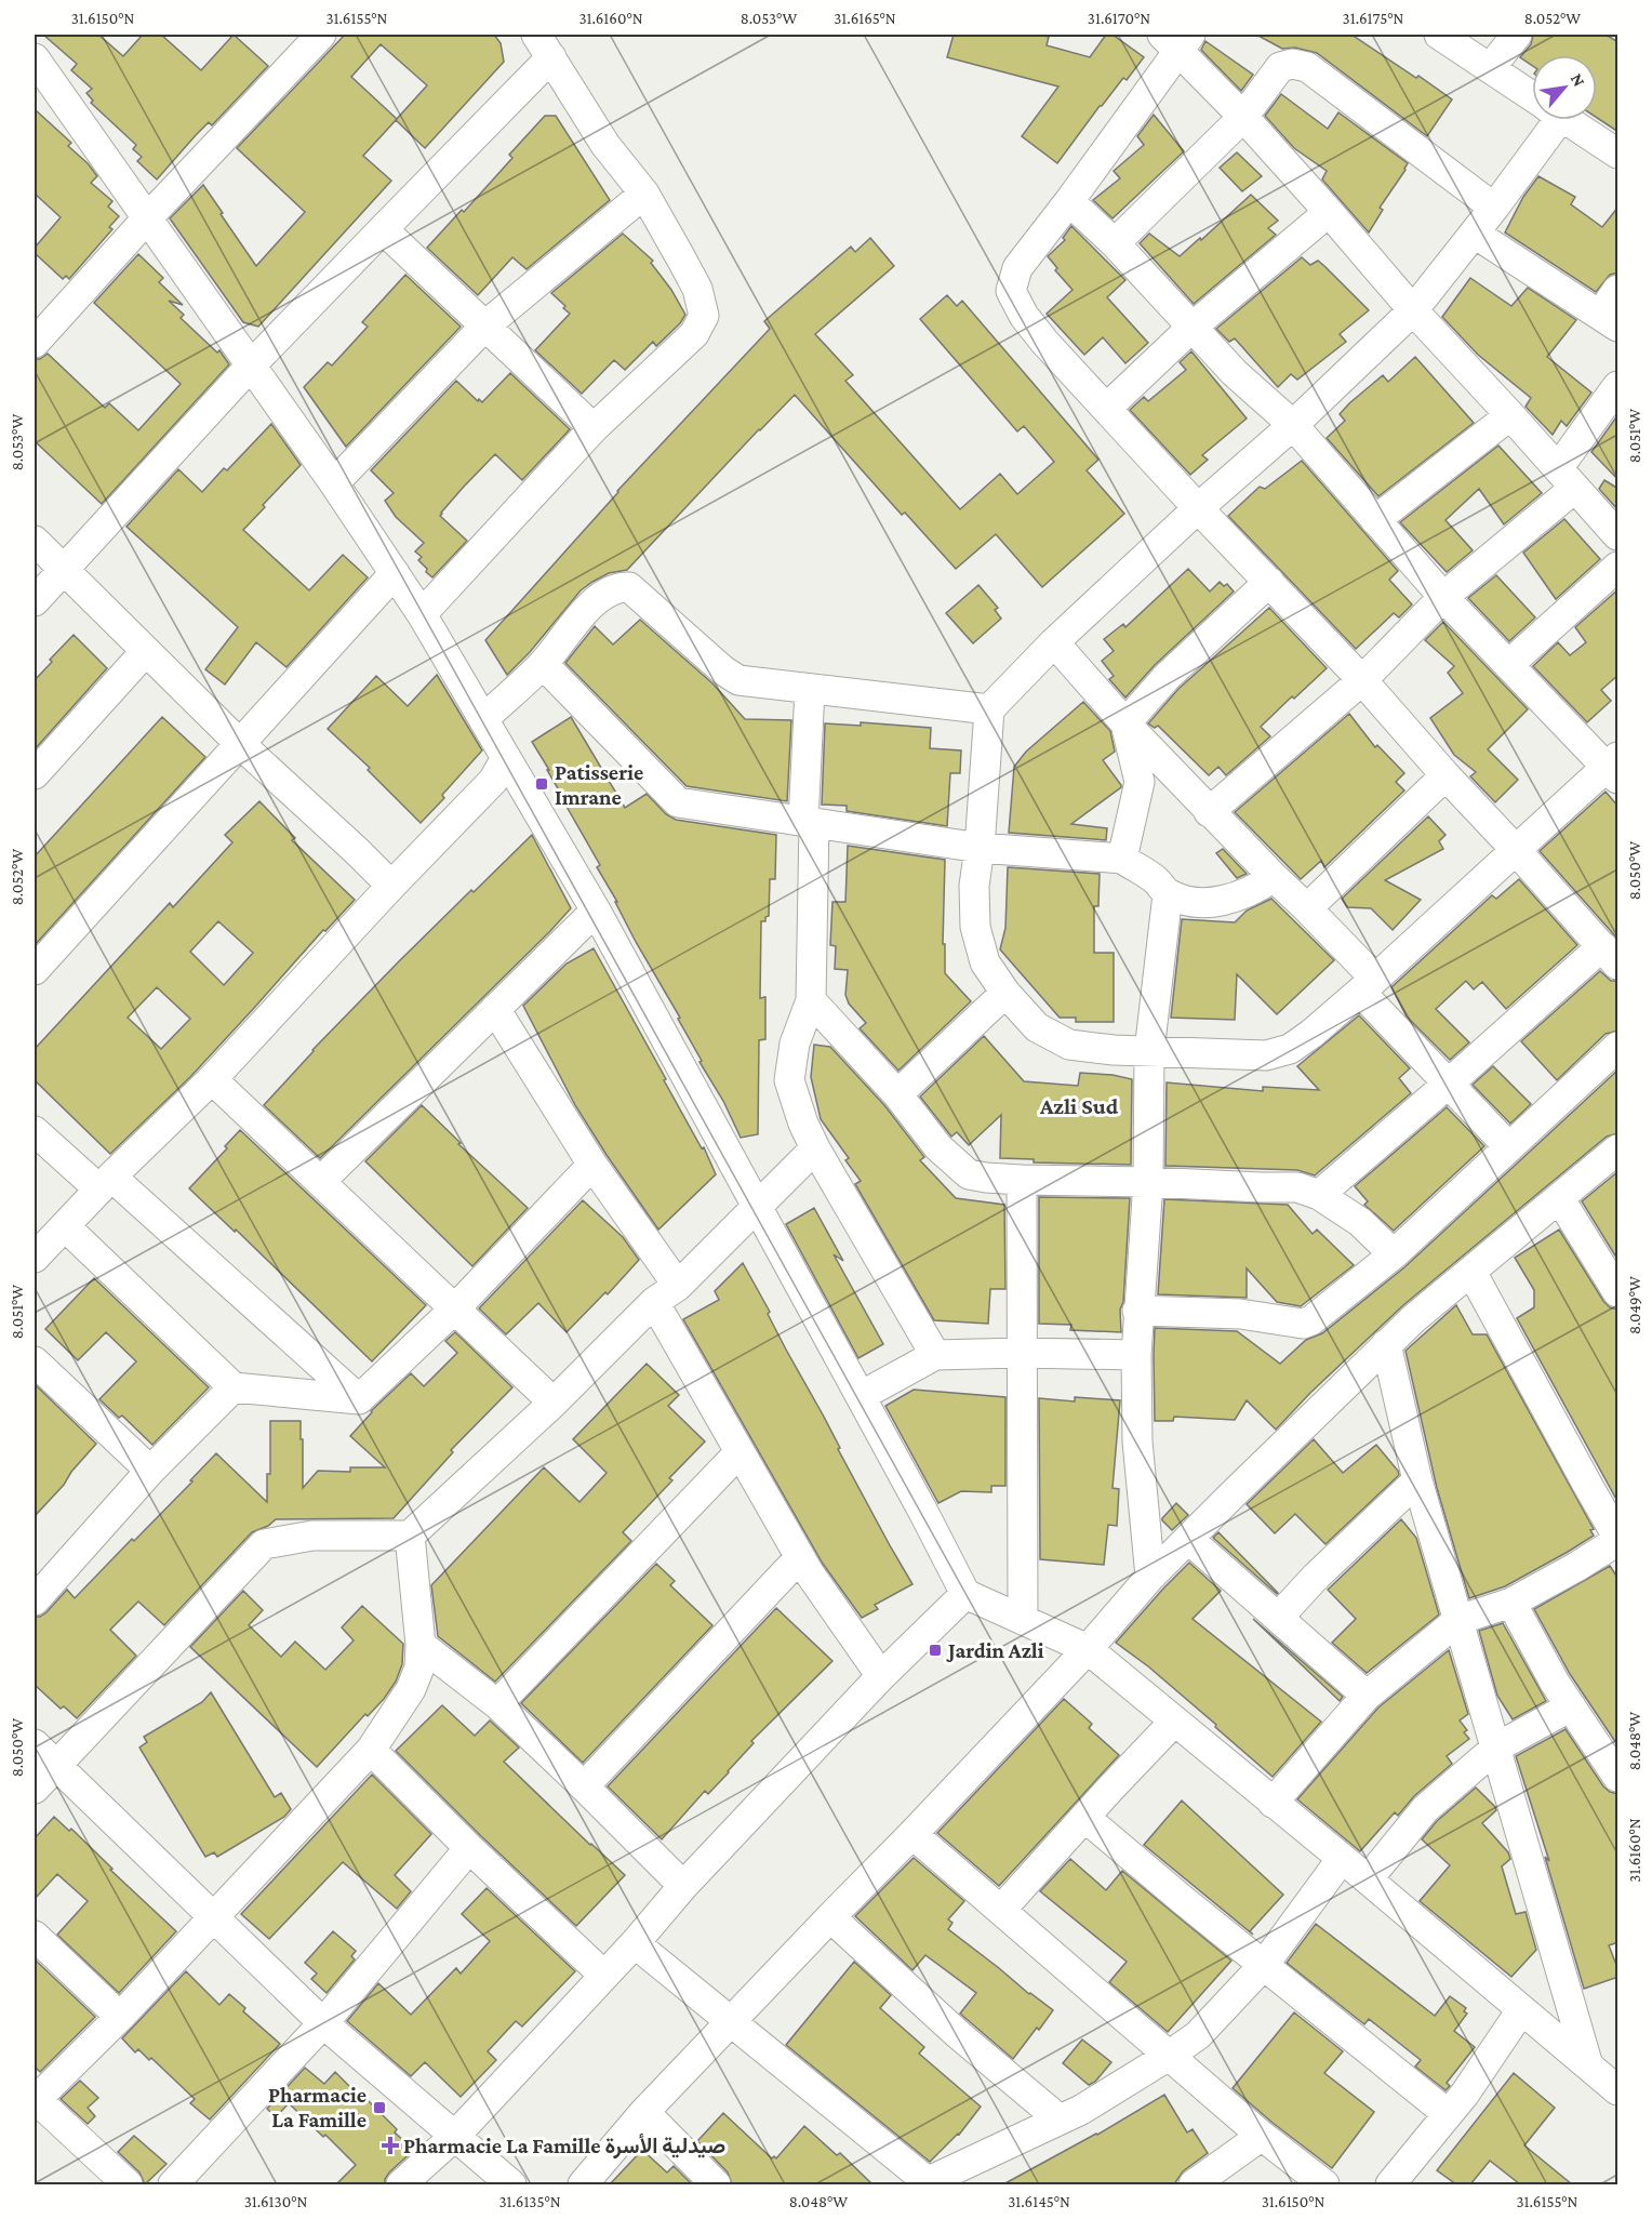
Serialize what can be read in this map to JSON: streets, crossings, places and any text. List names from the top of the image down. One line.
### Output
{"districts":["Azli Sud"],"places":{"transit":["Patisserie Imrane","Jardin Azli","Pharmacie La Famille"],"health":["Pharmacie La Famille صيدلية الأسرة"]},"north":"top right","coordinates":["31.6150°N","31.6155°N","31.6160°N","8.053°W","31.6165°N","31.6170°N","31.6175°N","8.052°W","8.051°W","8.050°W","8.049°W","8.048°W","31.6130°N","31.6135°N","31.6145°N"]}
